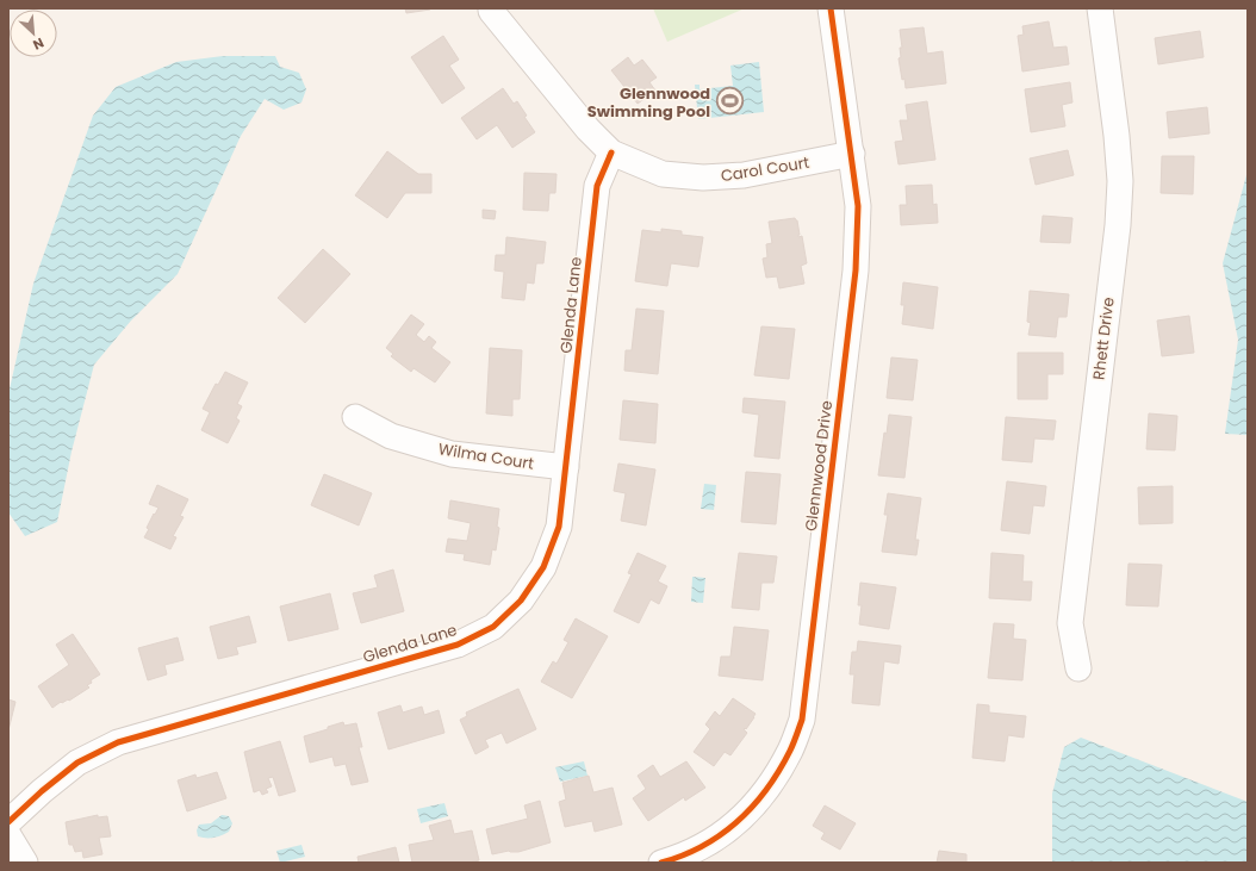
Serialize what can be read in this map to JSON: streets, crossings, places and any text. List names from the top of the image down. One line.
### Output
{"streets":{"street":["Carol Court","Glenda Lane","Rhett Drive","Wilma Court","Glennwood Drive"]},"crossings":[["Carol Court","Glenda Lane"],["Carol Court","Glennwood Drive"],["Glenda Lane","Wilma Court"]],"places":{"sports":["Glennwood Swimming Pool"]},"north":"bottom right"}
